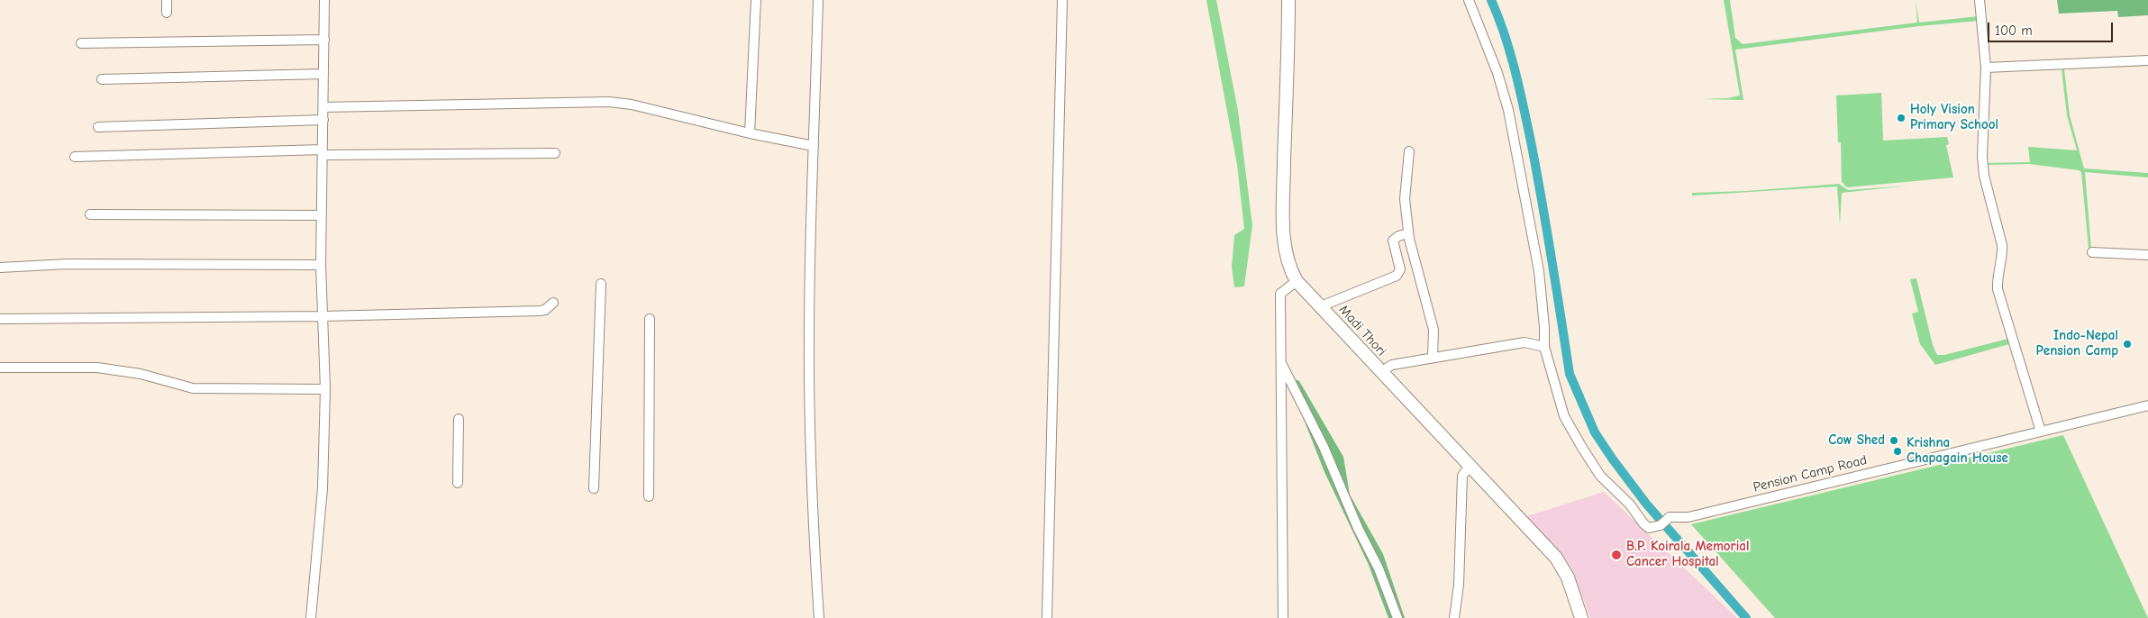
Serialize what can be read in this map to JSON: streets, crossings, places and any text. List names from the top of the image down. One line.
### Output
{"streets":{"main road":["Madi Thori"],"street":["Pension Camp Road"]},"places":["Holy Vision Primary School","Indo-Nepal Pension Camp","Cow Shed","Krishna Chapagain House","B.P. Koirala Memorial Cancer Hospital"],"scale_bar":"100 m"}
